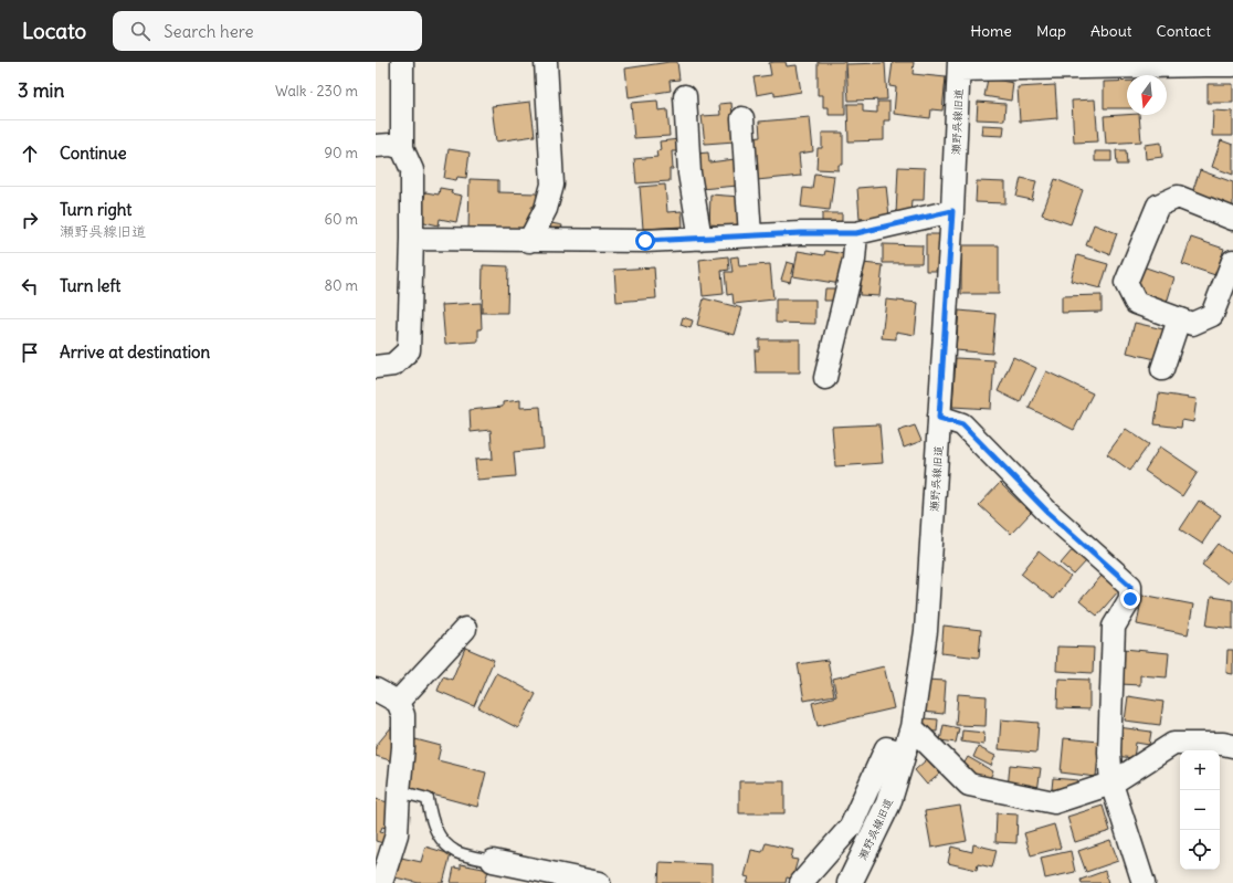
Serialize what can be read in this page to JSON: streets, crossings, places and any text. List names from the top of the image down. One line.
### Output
{"streets":{"street":["瀬野呉線旧道"]},"north":"bottom","page":{"header":"Locato","search":"Search here","nav":["Home","Map","About","Contact"],"heading":["3 min","Walk · 230 m"],"list":[["Continue","90 m"],["Turn right","瀬野呉線旧道","60 m"],["Turn left","80 m"],"Arrive at destination"],"map_buttons":["+","−"]}}
